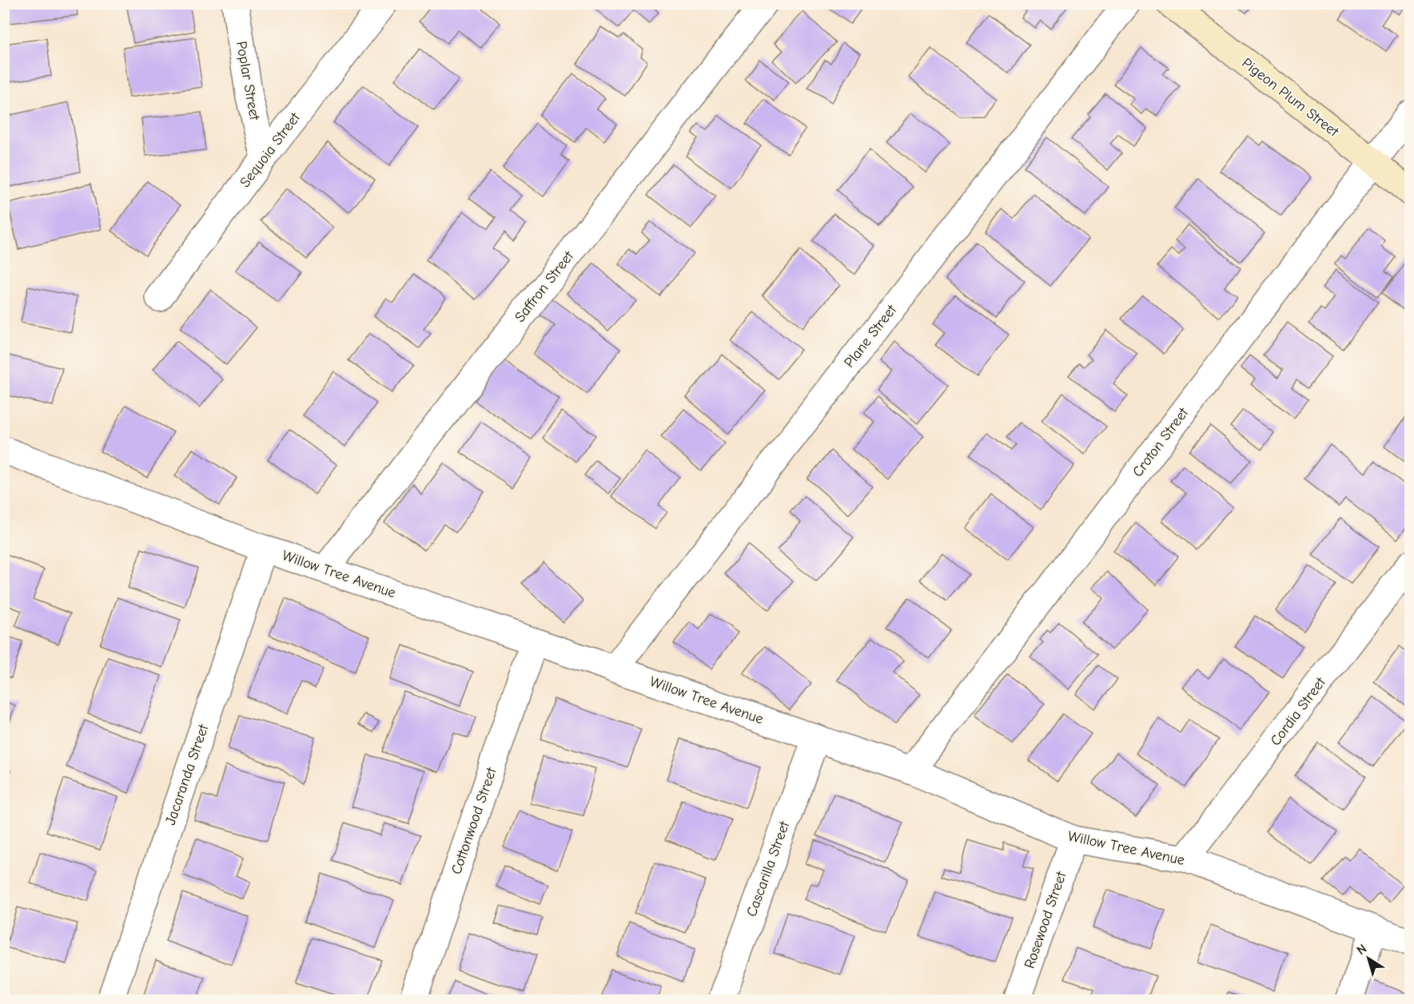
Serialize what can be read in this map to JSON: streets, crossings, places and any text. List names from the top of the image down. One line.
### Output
{"streets":{"street":["Poplar Street","Pigeon Plum Street","Sequoia Street","Saffron Street","Plane Street","Croton Street","Willow Tree Avenue","Cordia Street","Jacaranda Street","Cottonwood Street","Cascarilla Street","Rosewood Street"]},"crossings":[["Poplar Street","Sequoia Street"],["Pigeon Plum Street","Croton Street"],["Saffron Street","Willow Tree Avenue"],["Plane Street","Willow Tree Avenue"],["Croton Street","Willow Tree Avenue"],["Willow Tree Avenue","Cordia Street"],["Willow Tree Avenue","Jacaranda Street"],["Willow Tree Avenue","Cottonwood Street"],["Willow Tree Avenue","Cascarilla Street"],["Willow Tree Avenue","Rosewood Street"]],"north":"top left"}
